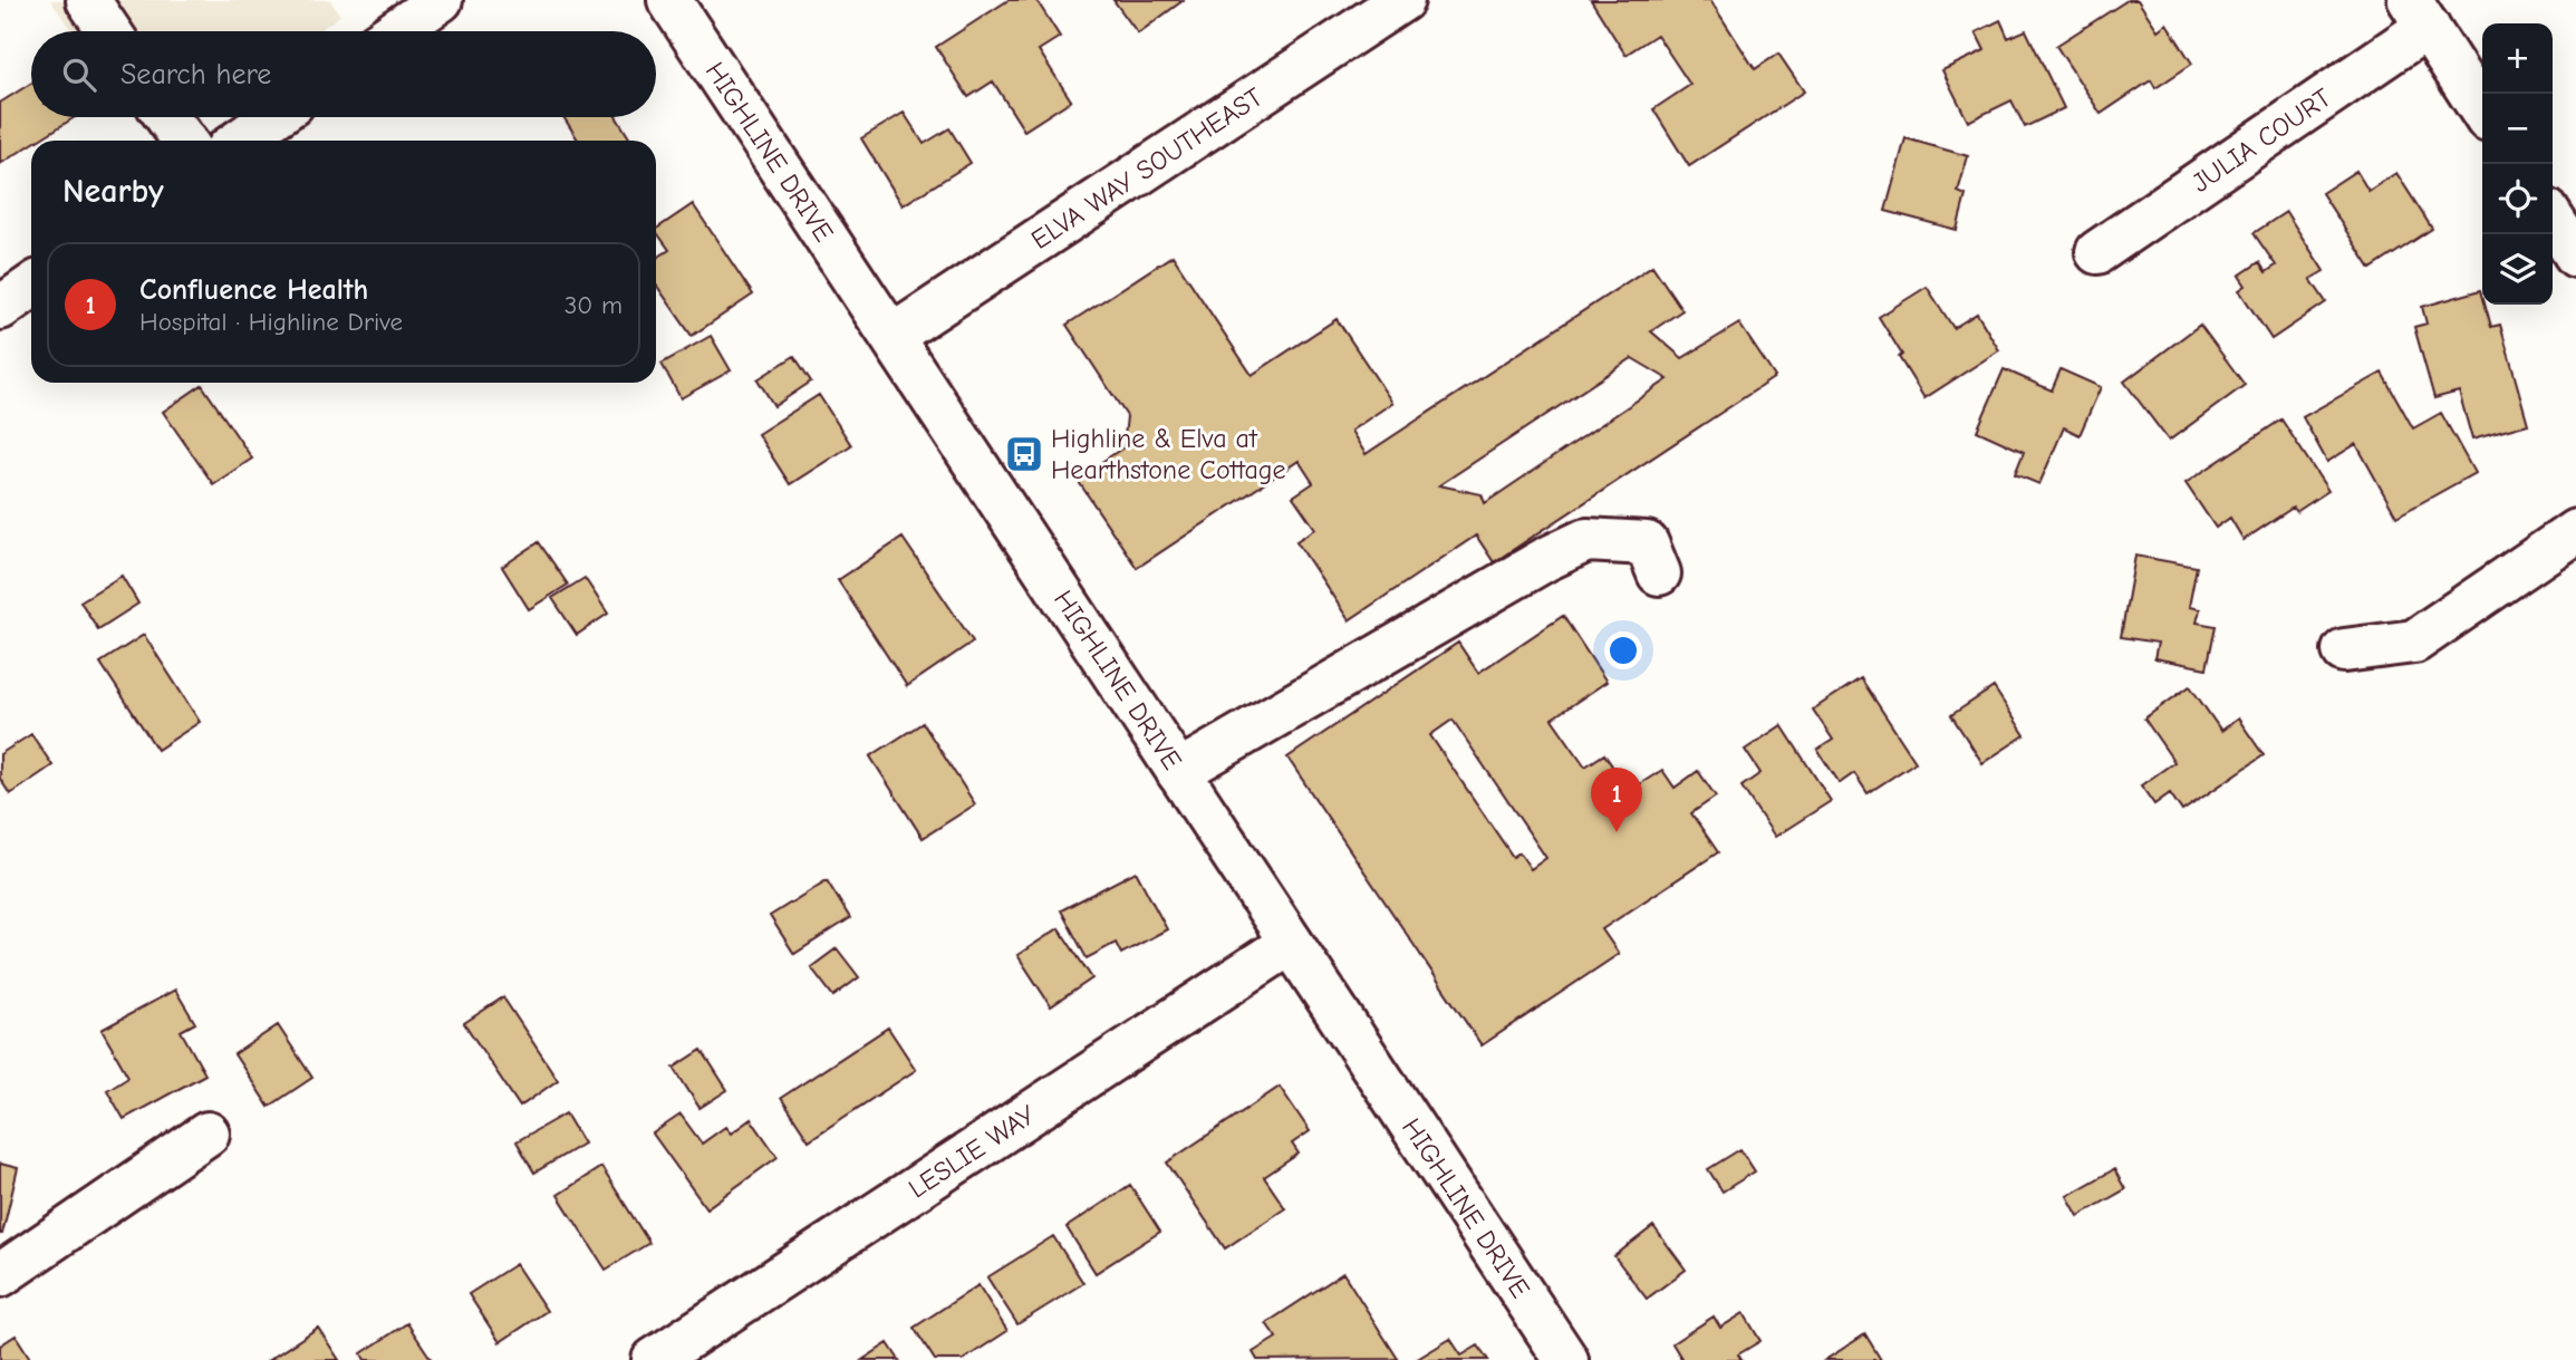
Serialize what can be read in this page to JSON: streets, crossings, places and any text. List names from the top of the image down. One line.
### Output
{"streets":{"street":["JULIA COURT","HIGHLINE DRIVE","ELVA WAY SOUTHEAST","LESLIE WAY"]},"crossings":[["HIGHLINE DRIVE","ELVA WAY SOUTHEAST"],["HIGHLINE DRIVE","LESLIE WAY"]],"places":{"bus stop":["Highline & Elva at Hearthstone Cottage"]},"page":{"map_buttons":["+","−"],"search":"Search here","heading":"Nearby","list":[{"mark":"1","name":"Confluence Health","note":"Hospital · Highline Drive","value":"30 m"}],"pins":"1"}}
